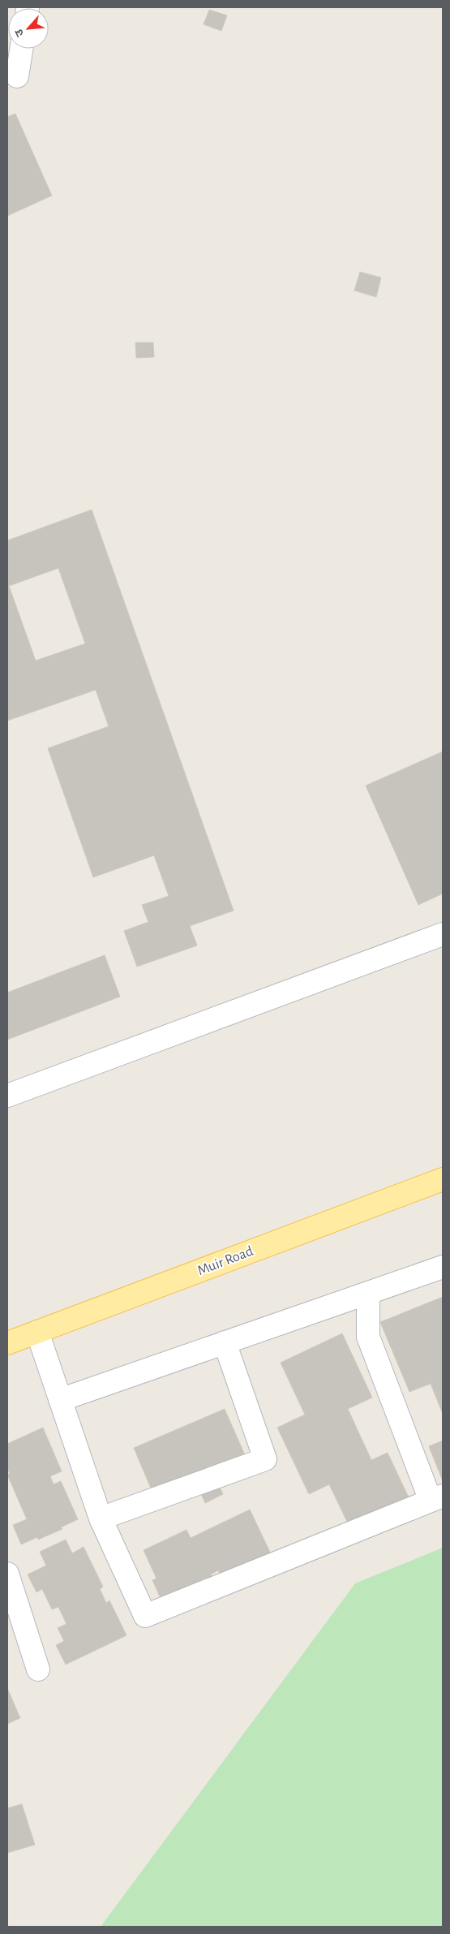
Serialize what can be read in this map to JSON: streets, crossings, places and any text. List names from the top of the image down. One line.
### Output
{"streets":{"main road":["Muir Road"]},"north":"bottom left"}
